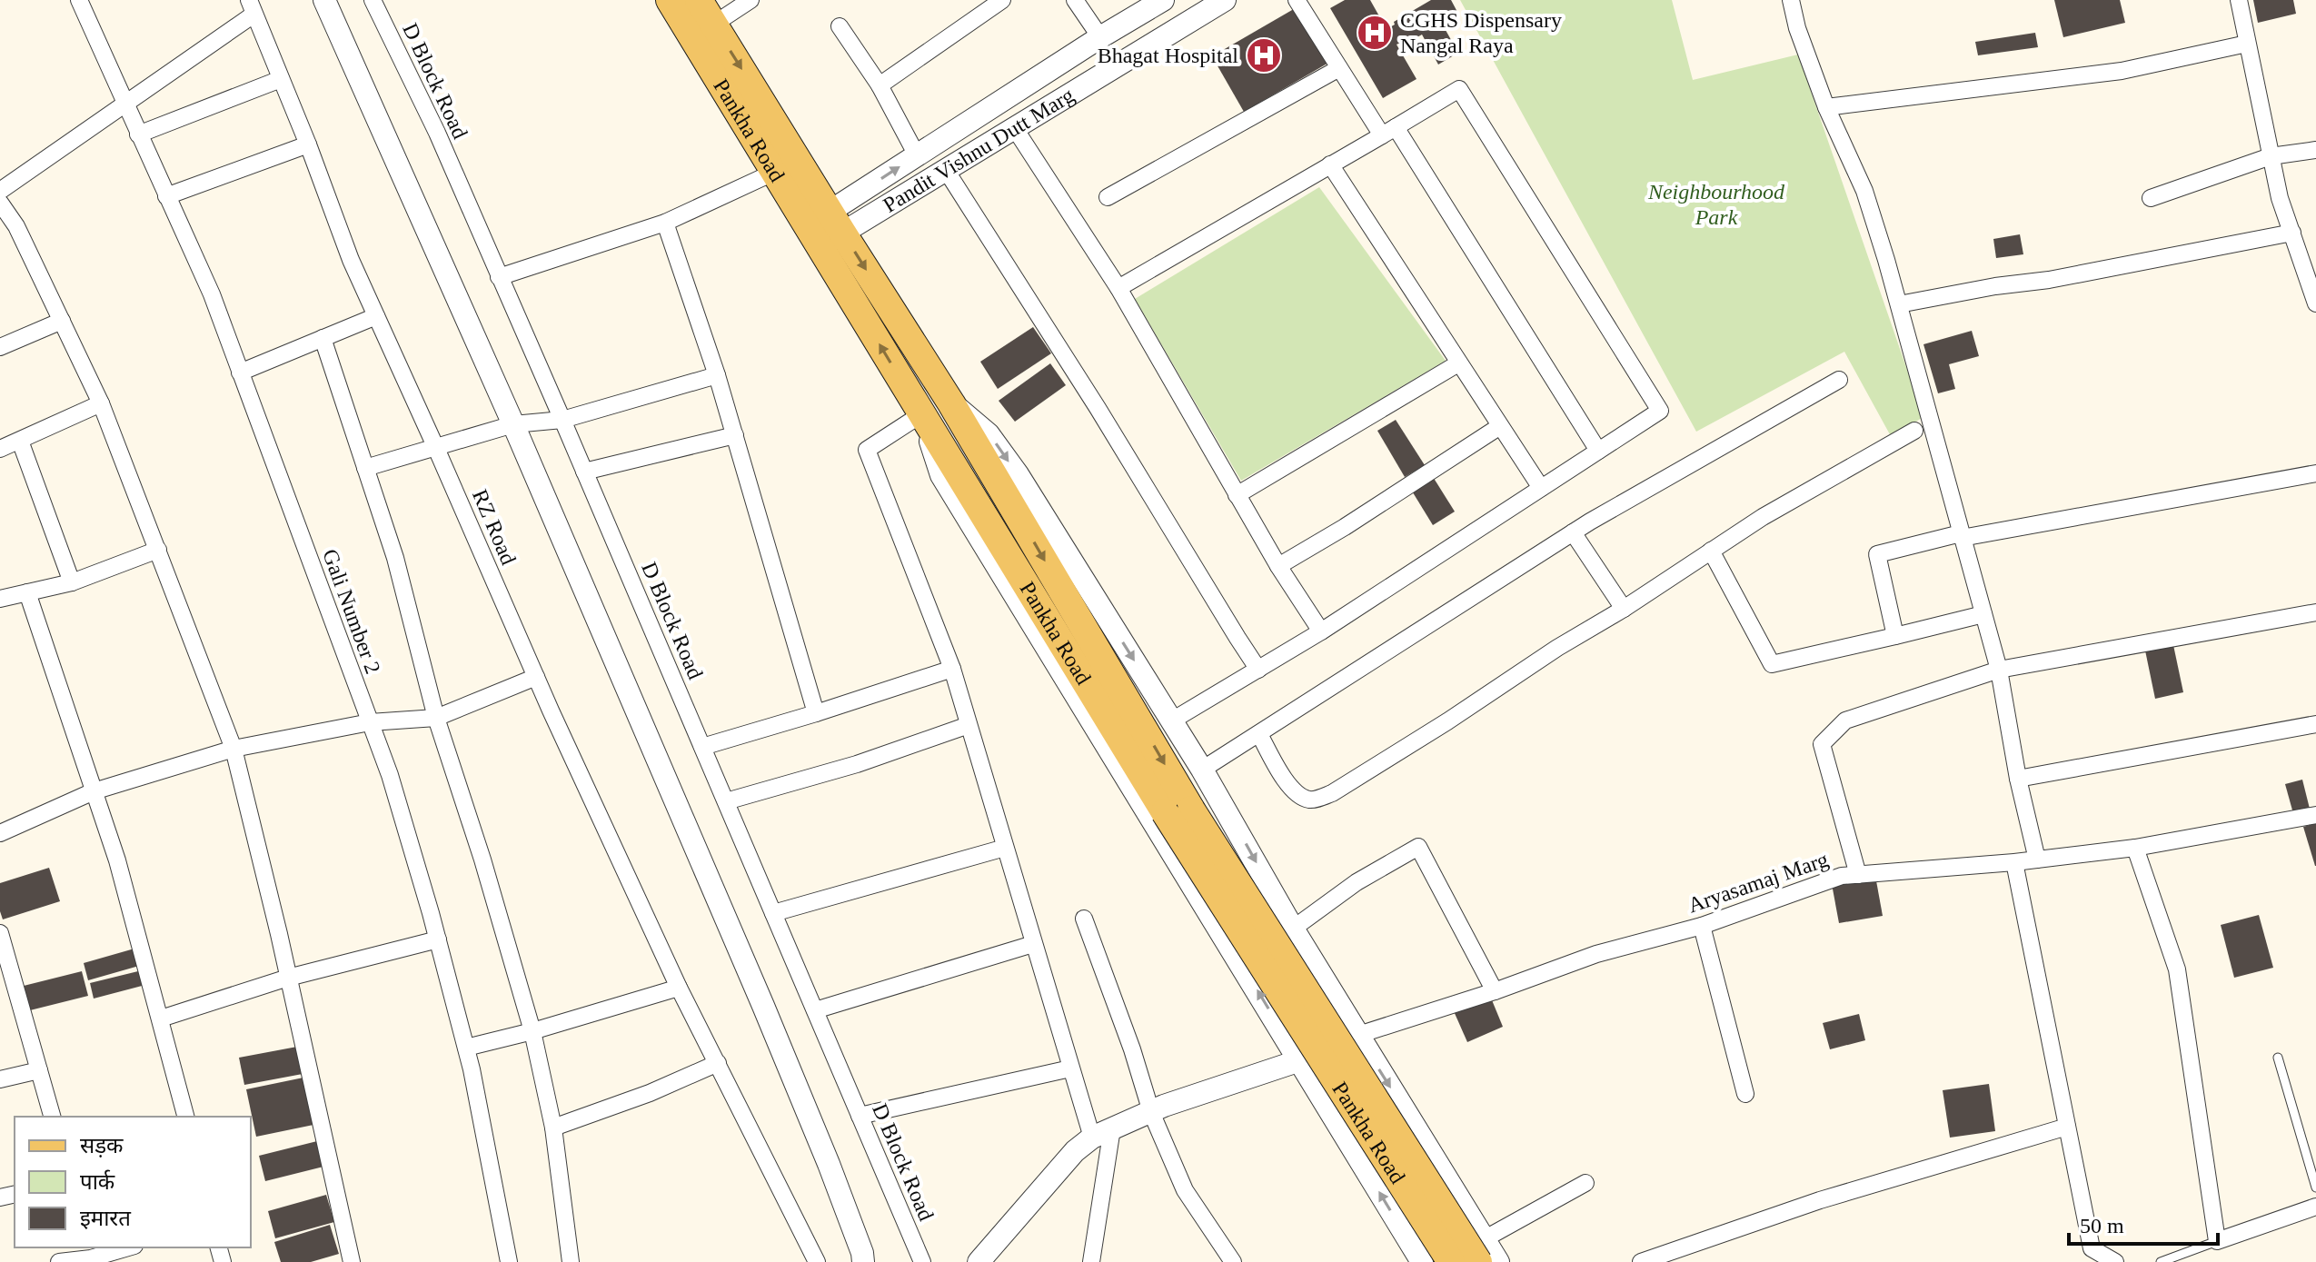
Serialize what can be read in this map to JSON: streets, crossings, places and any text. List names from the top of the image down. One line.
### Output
{"streets":{"main road":["Pankha Road"],"street":["D Block Road","Pandit Vishnu Dutt Marg","RZ Road","Gali Number 2","Aryasamaj Marg"]},"crossings":[["Pankha Road","Pandit Vishnu Dutt Marg"]],"parks":["Neighbourhood Park"],"places":{"hospital":["CGHS Dispensary Nangal Raya","Bhagat Hospital"]},"legend":["सड़क","पार्क","इमारत"],"scale_bar":"50 m"}
